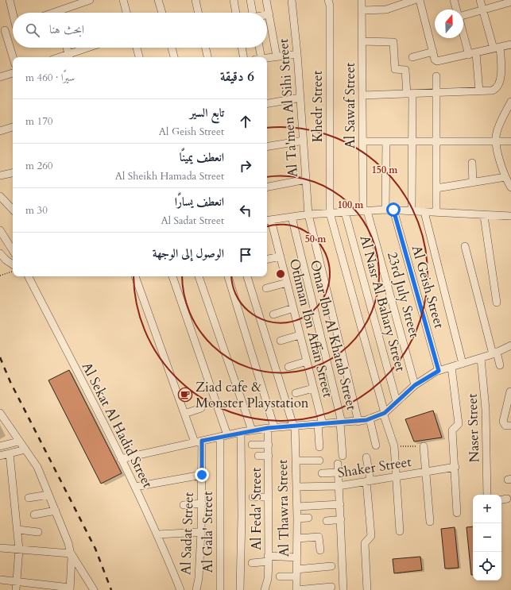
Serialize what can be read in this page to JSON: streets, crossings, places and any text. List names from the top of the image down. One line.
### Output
{"streets":{"street":["Al Sawaf Street","Khedr Street","Al Ta'men Al Sihi Street","Al Geish Street","23rd July Street","Al Nasr Al Bahary Street","Othman Ibn Affan Street","Omar Ibn Al Khatab Street","Al Sekat Al Hadid Street","Naser Street","Shaker Street","Al Thawra Street","Al Feda' Street","Al Gala' Street","Al Sadat Street"]},"crossings":[["Al Sawaf Street","23rd July Street"],["Khedr Street","Shaker Street"],["Shaker Street","Al Thawra Street"]],"places":{"cafe":["Ziad cafe & Monster Playstation"]},"north":"top","page":{"search":"ابحث هنا","heading":["6 دقيقة","سيرًا · 460 m"],"list":[["تابع السير","Al Geish Street","170 m"],["انعطف يمينًا","Al Sheikh Hamada Street","260 m"],["انعطف يسارًا","Al Sadat Street","30 m"],"الوصول إلى الوجهة"],"map_buttons":["+","−"]},"rings":["150 m","100 m","50 m"]}
